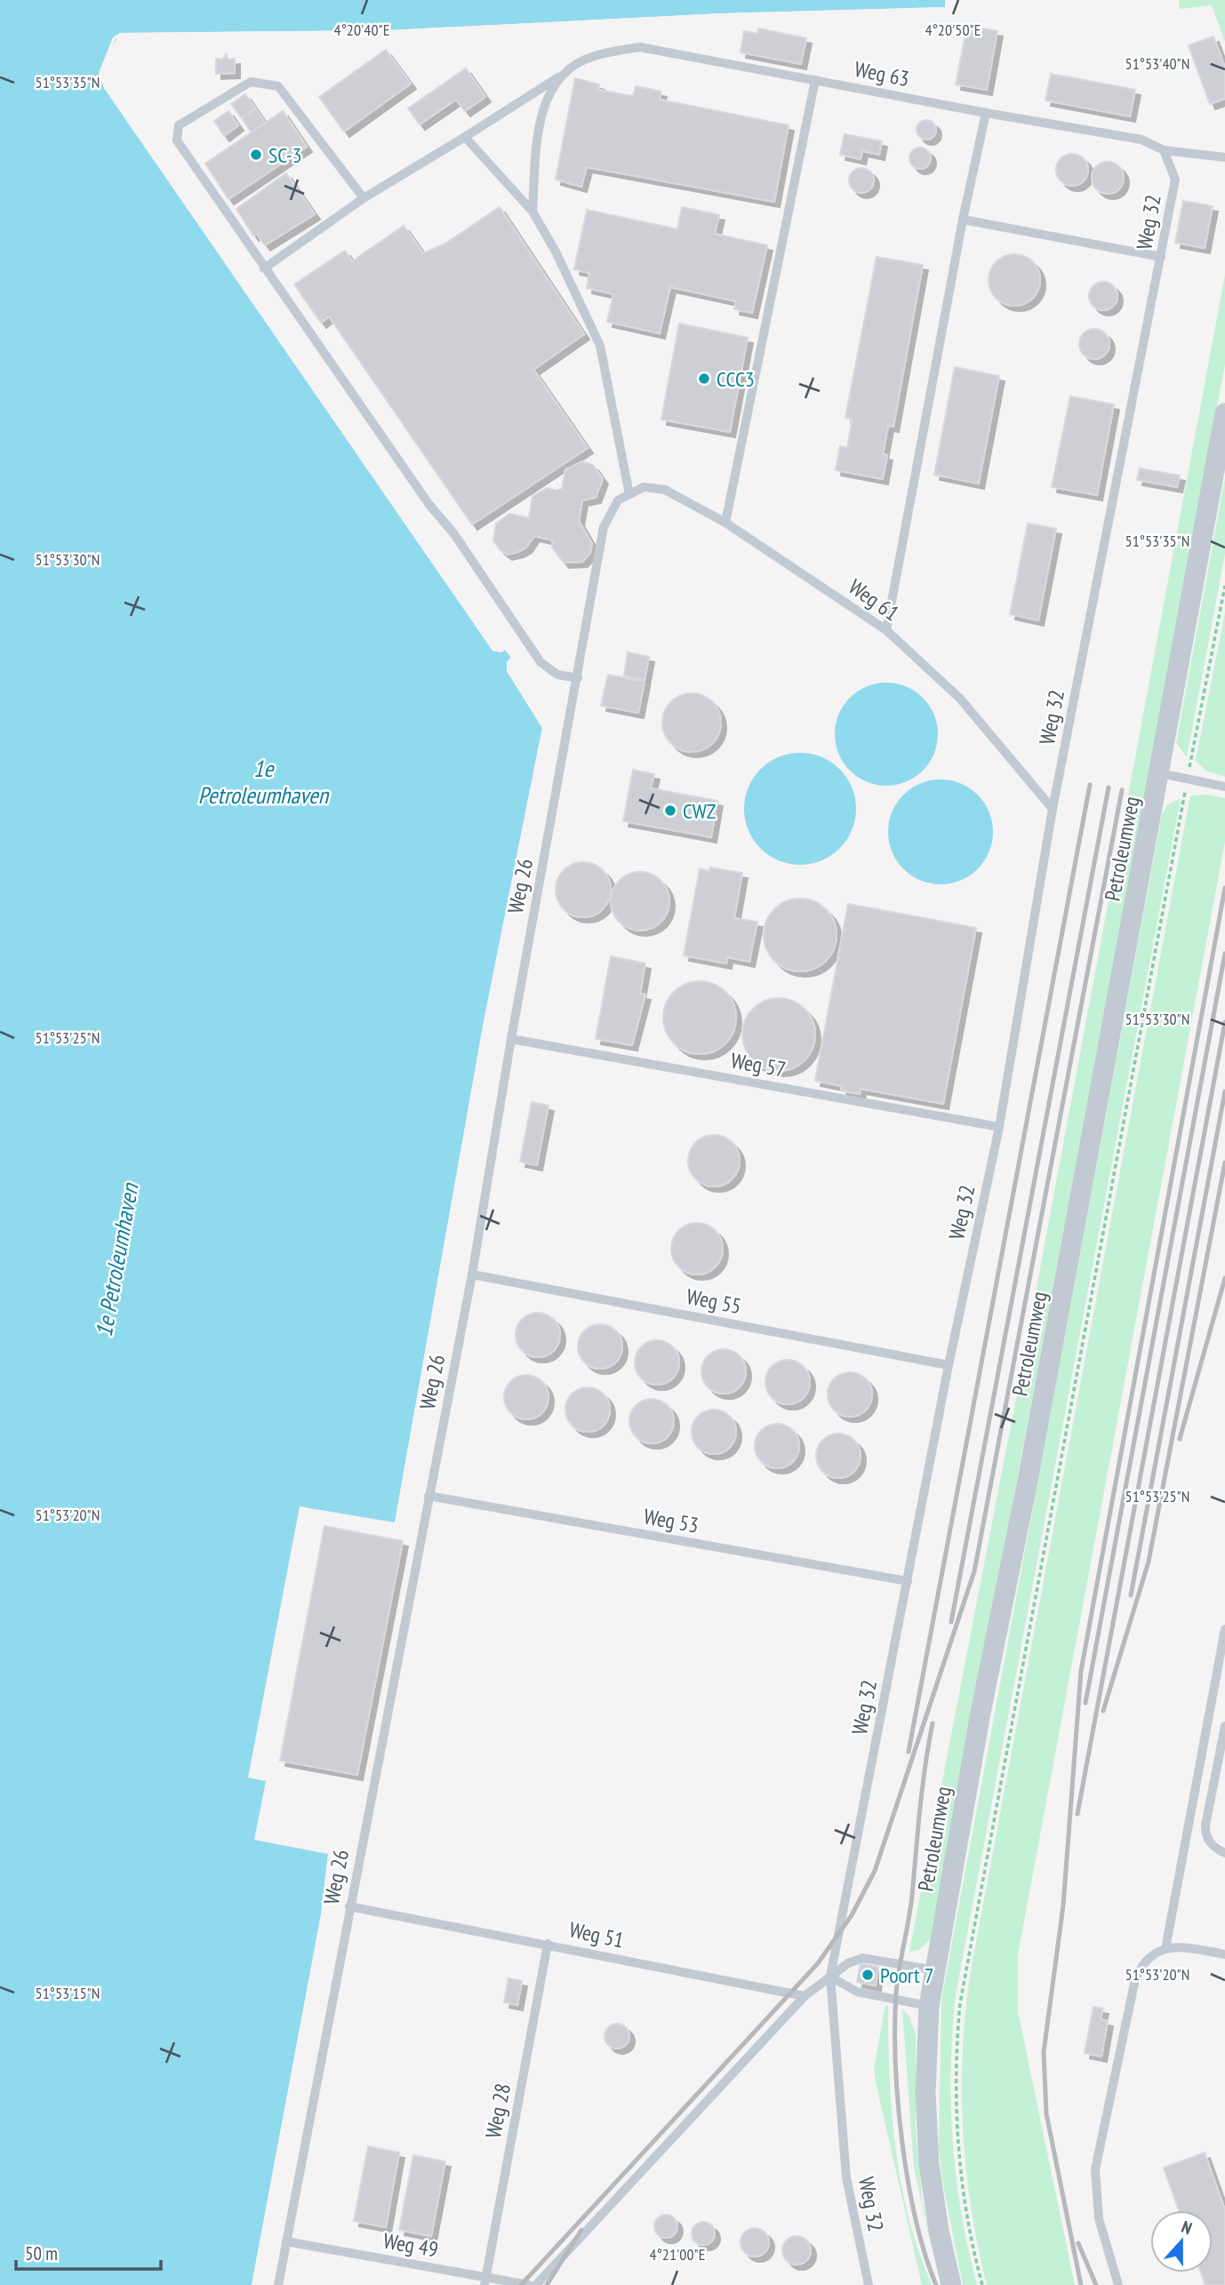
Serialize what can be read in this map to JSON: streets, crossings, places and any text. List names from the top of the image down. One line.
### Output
{"streets":{"street":["Petroleumweg"],"lane":["Weg 63","Weg 32","Weg 61","Weg 26","Weg 57","Weg 55","Weg 53","Weg 51","Weg 28","Weg 49"]},"crossings":[["Weg 63","Weg 32"],["Weg 32","Weg 61"],["Weg 32","Weg 57"],["Weg 32","Weg 55"],["Weg 32","Weg 53"],["Weg 61","Weg 26"],["Weg 26","Weg 57"],["Weg 26","Weg 55"],["Weg 26","Weg 53"],["Weg 26","Weg 51"],["Weg 26","Weg 49"],["Weg 51","Weg 28"],["Weg 28","Weg 49"]],"water":["1e Petroleumhaven"],"places":["SC-3","CCC3","CWZ","Poort 7"],"scale_bar":"50 m","north":"top","coordinates":["4°20'40\"E","4°20'50\"E","51°53'40\"N","51°53'35\"N","51°53'30\"N","51°53'25\"N","51°53'20\"N","51°53'15\"N","4°21'00\"E"]}
